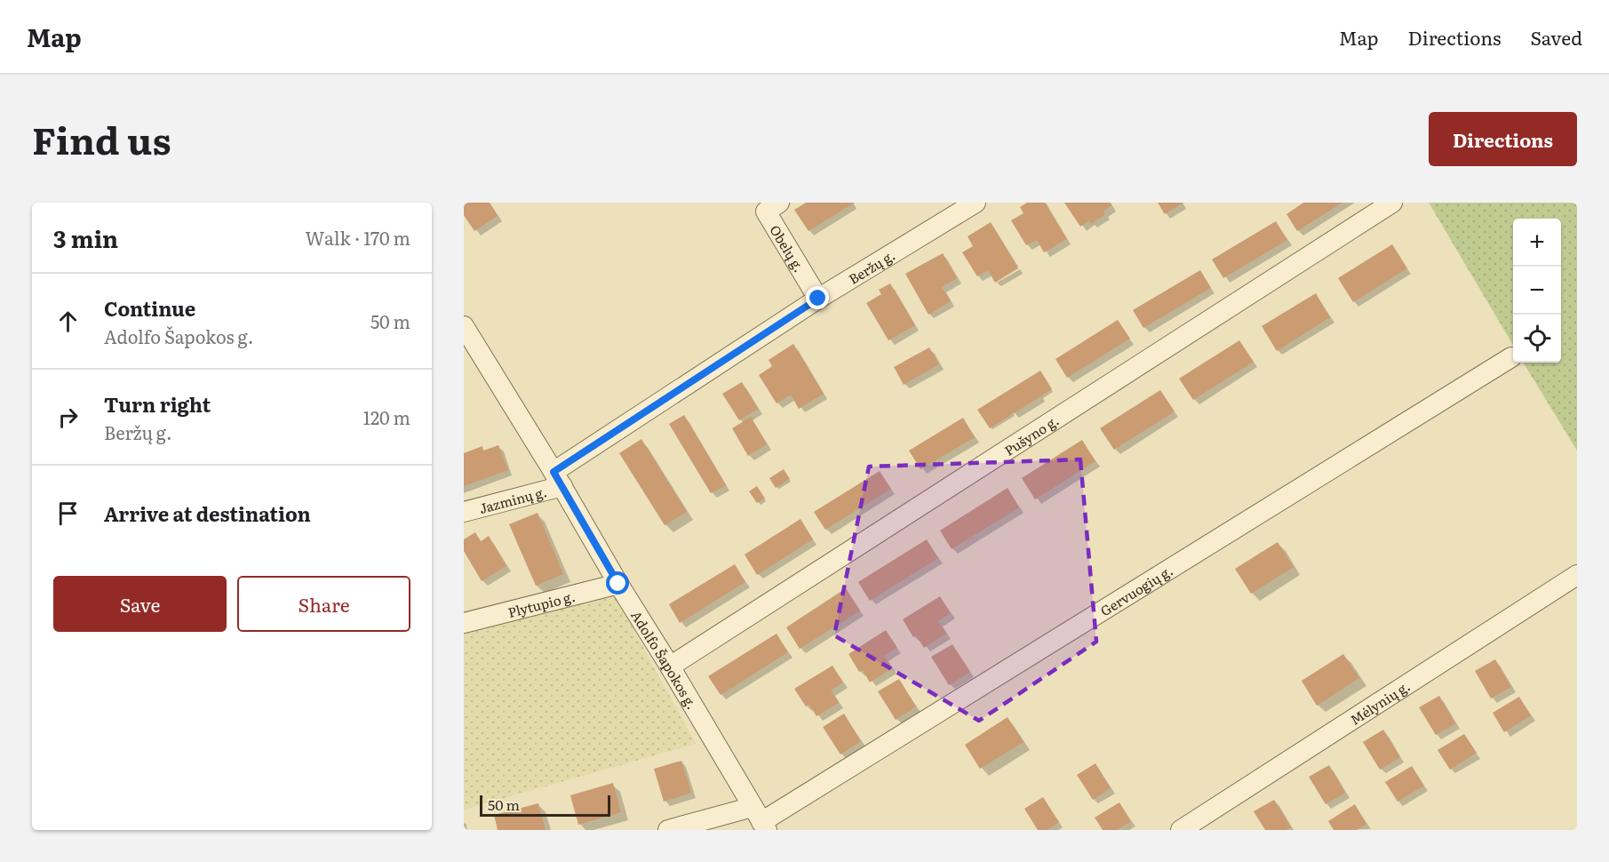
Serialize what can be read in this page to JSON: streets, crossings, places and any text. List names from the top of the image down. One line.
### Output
{"streets":{"street":["Obelų g.","Beržų g.","Pušyno g.","Jazminų g.","Gervuogių g.","Plytupio g.","Adolfo Šapokos g.","Mėlynių g."]},"crossings":[["Obelų g.","Beržų g."],["Beržų g.","Jazminų g."],["Beržų g.","Adolfo Šapokos g."],["Pušyno g.","Adolfo Šapokos g."],["Jazminų g.","Adolfo Šapokos g."],["Gervuogių g.","Adolfo Šapokos g."],["Plytupio g.","Adolfo Šapokos g."]],"scale_bar":"50 m","page":{"header":"Map","nav":["Map","Directions","Saved"],"title":"Find us","buttons":["Directions",["Save","Share"]],"heading":["3 min","Walk · 170 m"],"map_buttons":["+","−"],"list":[["Continue","Adolfo Šapokos g.","50 m"],["Turn right","Beržų g.","120 m"],"Arrive at destination"],"scale":"50 m"}}
